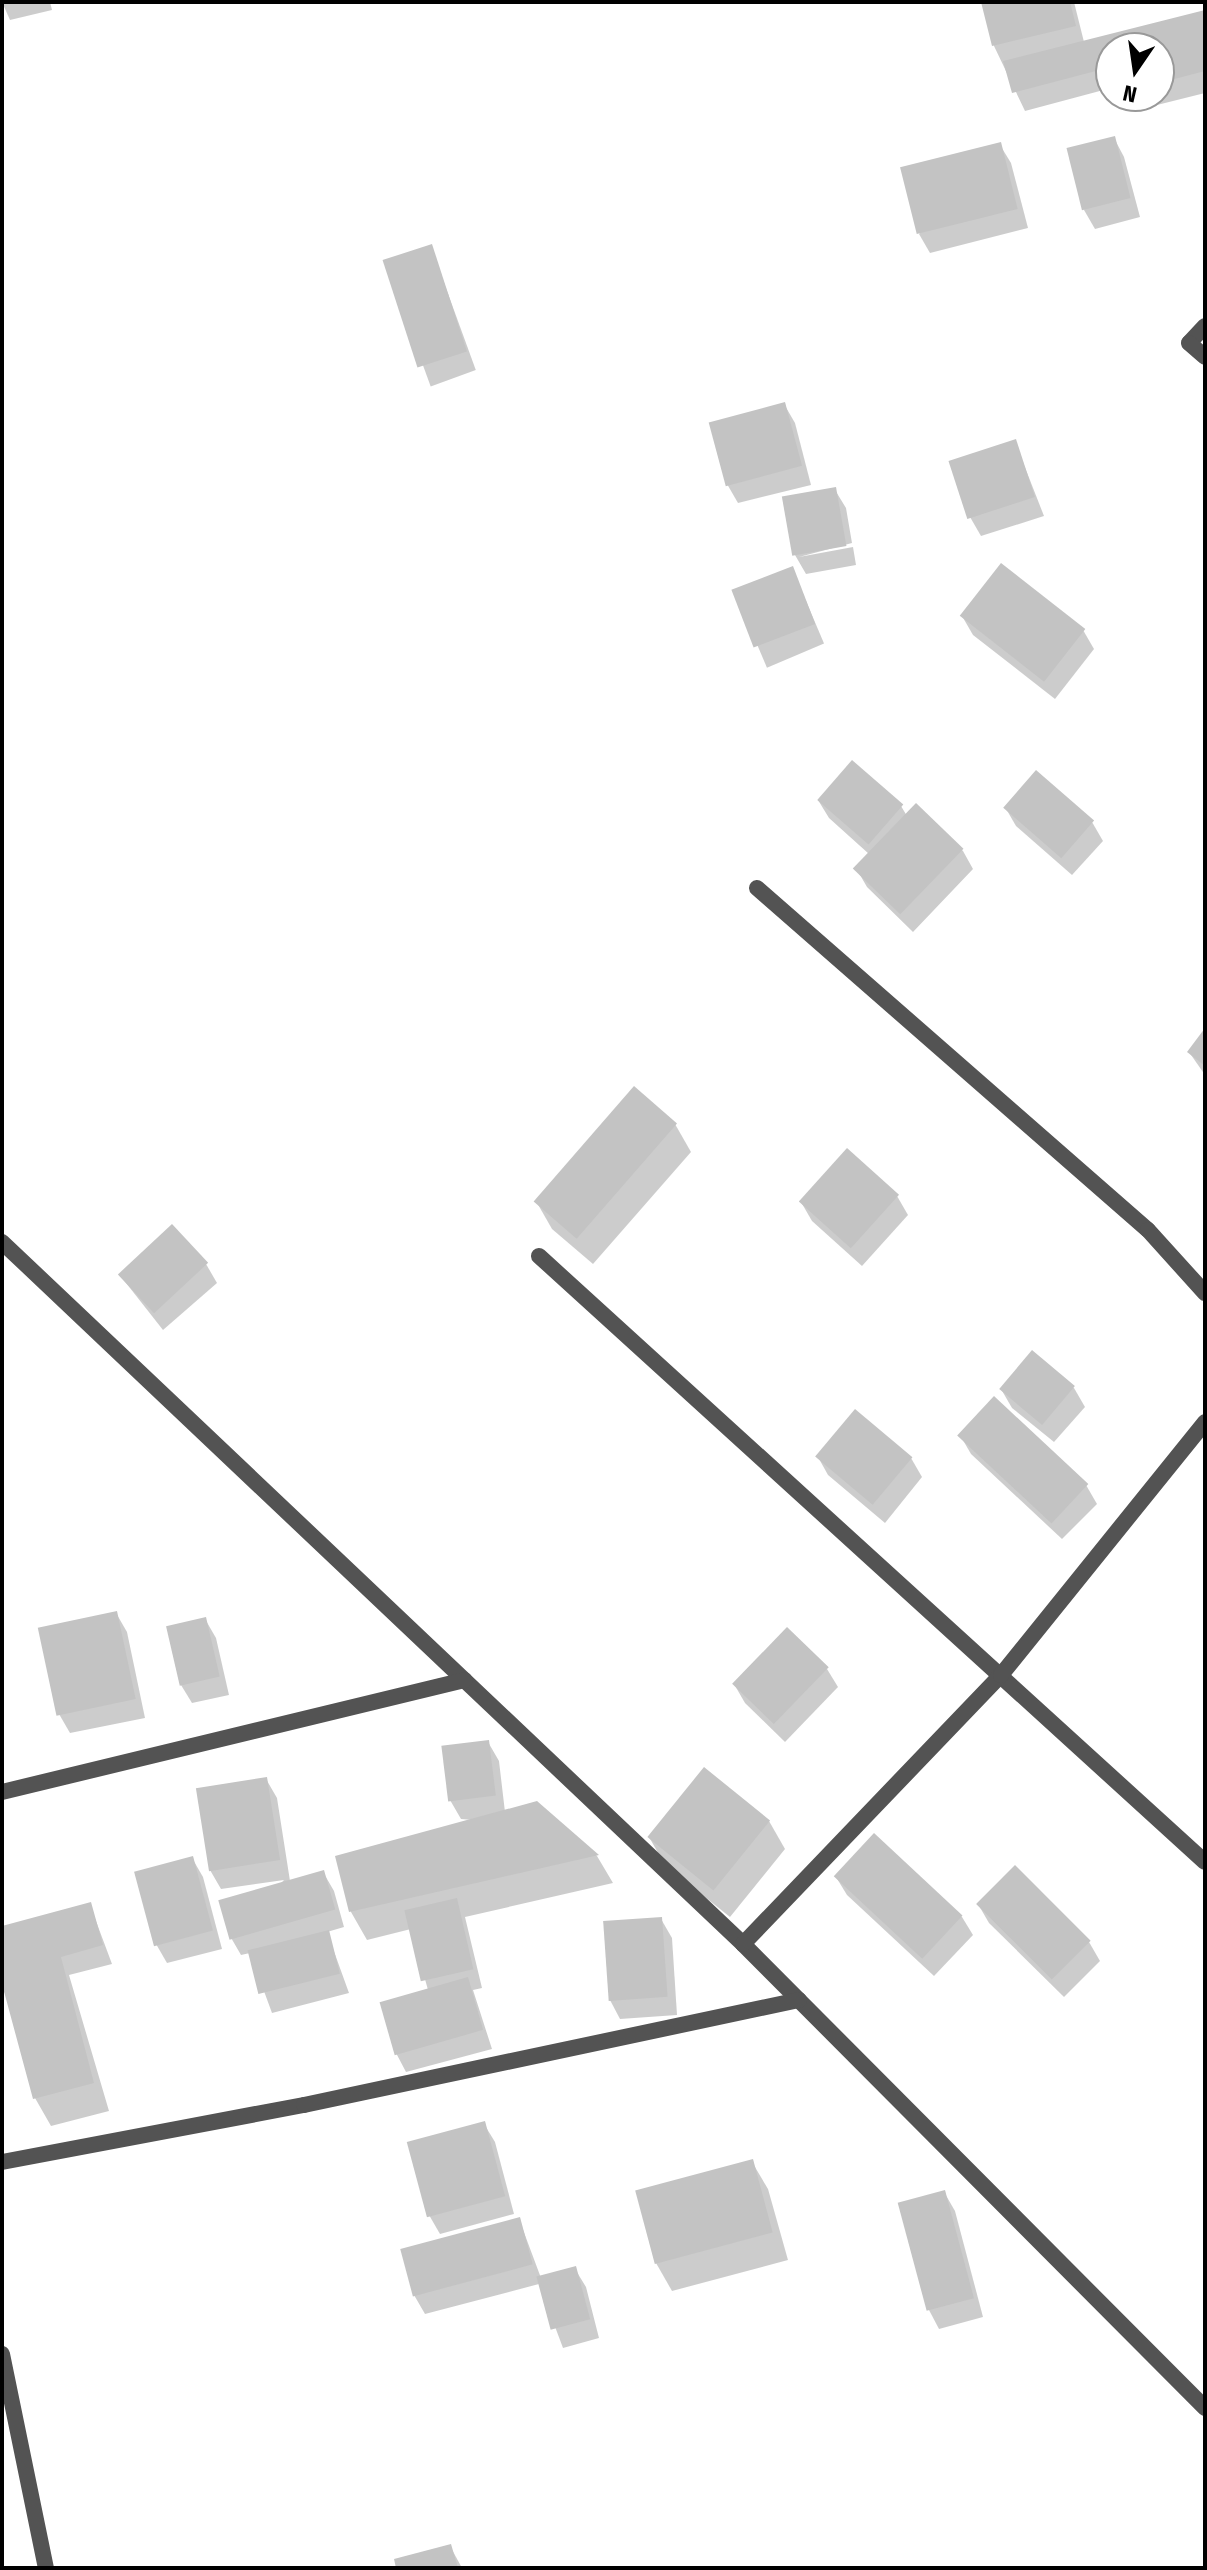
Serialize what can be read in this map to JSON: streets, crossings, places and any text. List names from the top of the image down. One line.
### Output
{"north":"bottom"}
